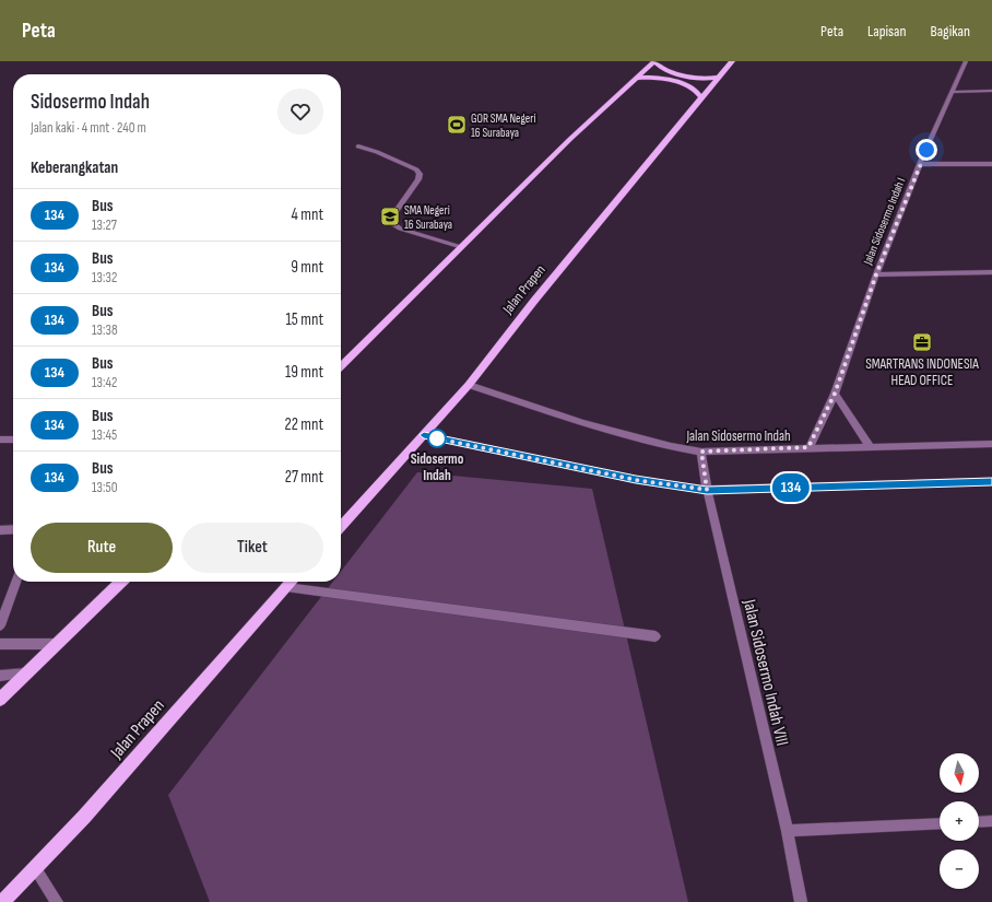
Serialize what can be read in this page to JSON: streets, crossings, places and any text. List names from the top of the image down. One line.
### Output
{"streets":{"main road":["Jalan Prapen"],"street":["Jalan Sidosermo Indah I","Jalan Sidosermo Indah","Jalan Sidosermo Indah VIII"]},"crossings":[["Jalan Sidosermo Indah I","Jalan Sidosermo Indah"],["Jalan Prapen","Jalan Sidosermo Indah"],["Jalan Sidosermo Indah","Jalan Sidosermo Indah VIII"]],"places":{"sports":["GOR SMA Negeri 16 Surabaya"],"school or university":["SMA Negeri 16 Surabaya"],"office":["SMARTRANS INDONESIA HEAD OFFICE"],"other":["Sidosermo Indah"]},"lines":["bus line 134"],"north":"bottom","page":{"header":"Peta","nav":["Peta","Lapisan","Bagikan"],"on_map":"134","heading":[["Sidosermo Indah","Jalan kaki · 4 mnt · 240 m"],"Keberangkatan"],"list":[{"mark":"134","name":"Bus","note":"13:27","value":"4 mnt"},{"mark":"134","name":"Bus","note":"13:32","value":"9 mnt"},{"mark":"134","name":"Bus","note":"13:38","value":"15 mnt"},{"mark":"134","name":"Bus","note":"13:42","value":"19 mnt"},{"mark":"134","name":"Bus","note":"13:45","value":"22 mnt"},{"mark":"134","name":"Bus","note":"13:50","value":"27 mnt"}],"buttons":["Rute","Tiket"],"map_buttons":["+","−"]}}
